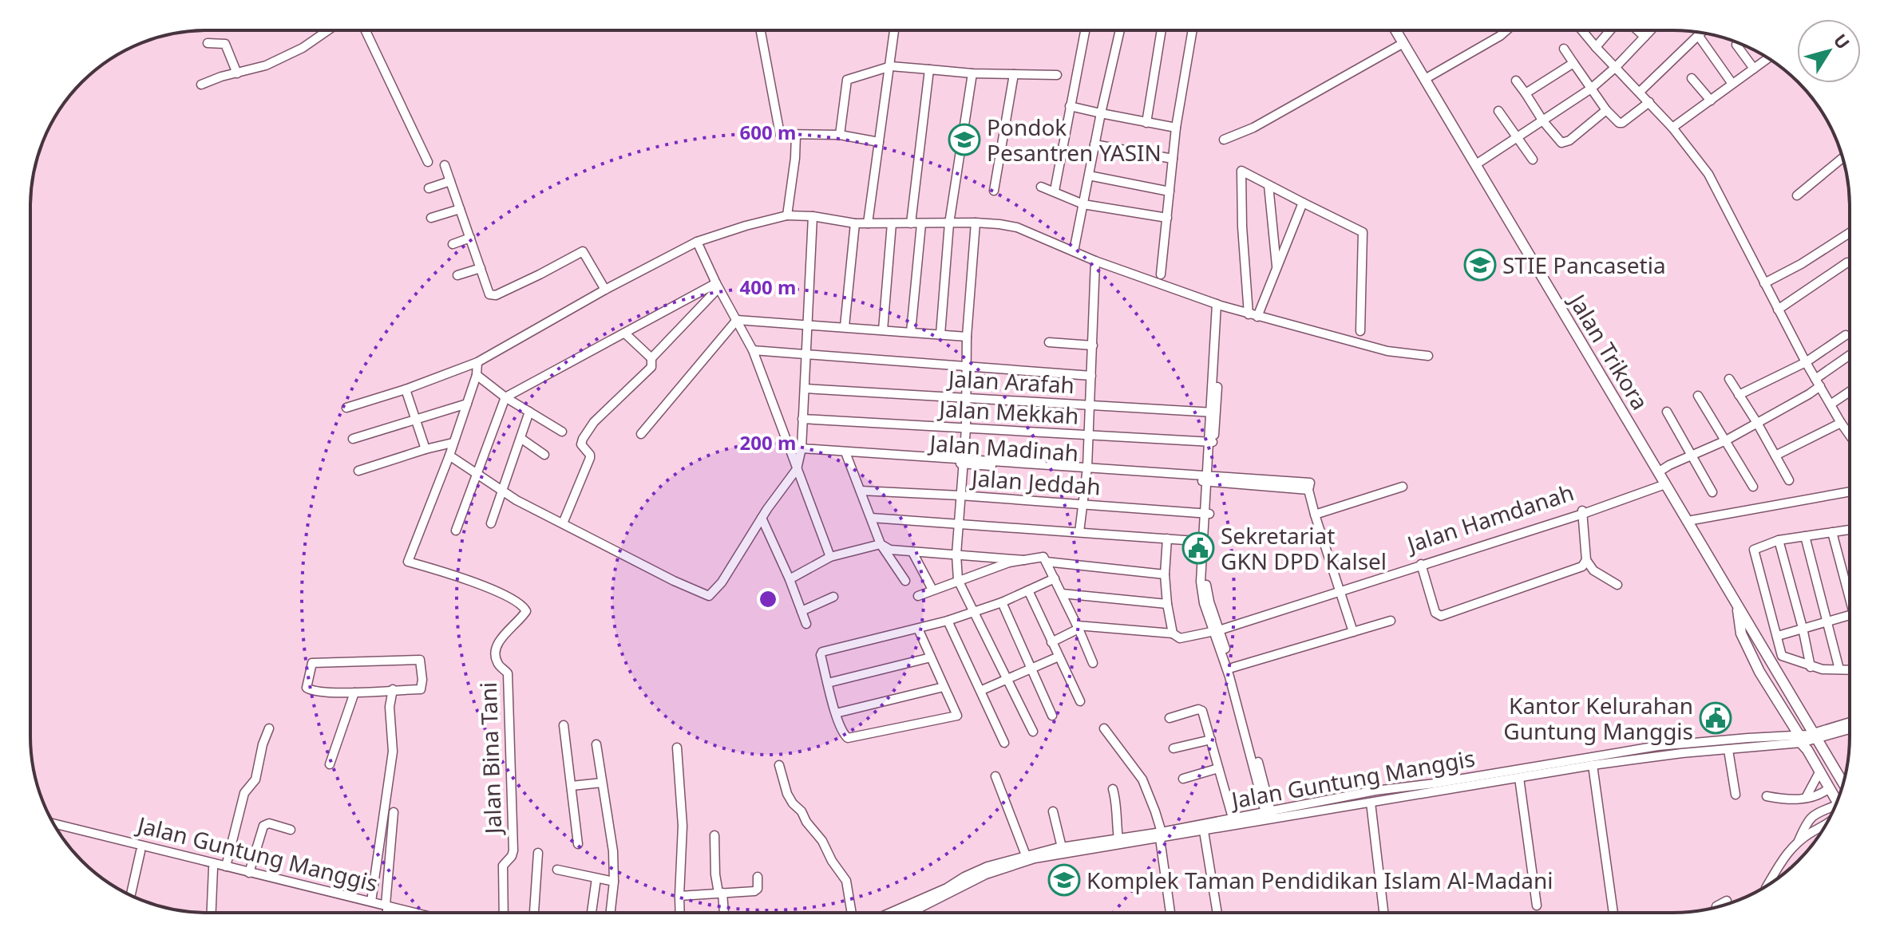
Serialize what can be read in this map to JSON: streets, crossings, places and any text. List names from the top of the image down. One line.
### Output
{"streets":{"main road":["Jalan Trikora"],"street":["Jalan Arafah","Jalan Mekkah","Jalan Madinah","Jalan Jeddah","Jalan Hamdanah","Jalan Bina Tani","Jalan Guntung Manggis"]},"crossings":[["Jalan Trikora","Jalan Hamdanah"],["Jalan Trikora","Jalan Guntung Manggis"]],"places":{"school or university":["Pondok Pesantren YASIN","STIE Pancasetia","Komplek Taman Pendidikan Islam Al-Madani"],"public building":["Sekretariat GKN DPD Kalsel","Kantor Kelurahan Guntung Manggis"]},"north":"top right","rings":["600 m","400 m","200 m"]}
